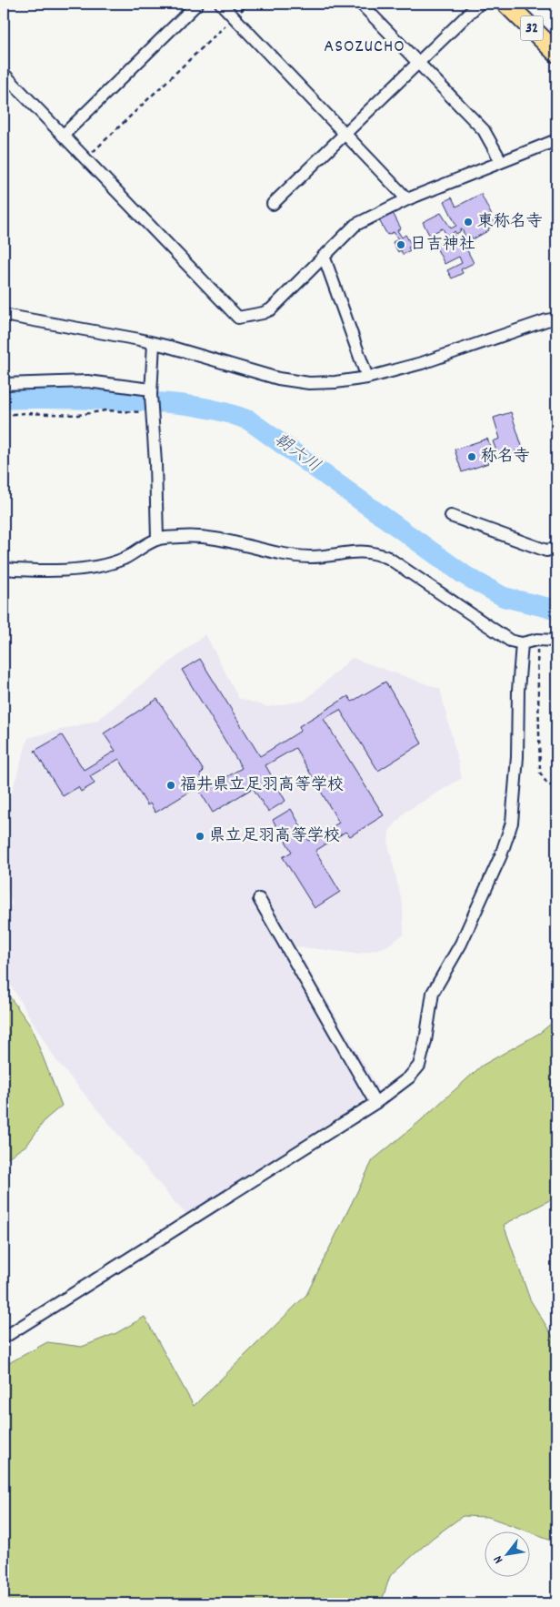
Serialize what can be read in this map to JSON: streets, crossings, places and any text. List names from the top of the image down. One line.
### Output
{"streets":{"main road":["32"]},"districts":["ASOZUCHO"],"water":["朝六川"],"places":["東称名寺","日吉神社","称名寺","福井県立足羽高等学校","県立足羽高等学校"],"north":"bottom left"}
